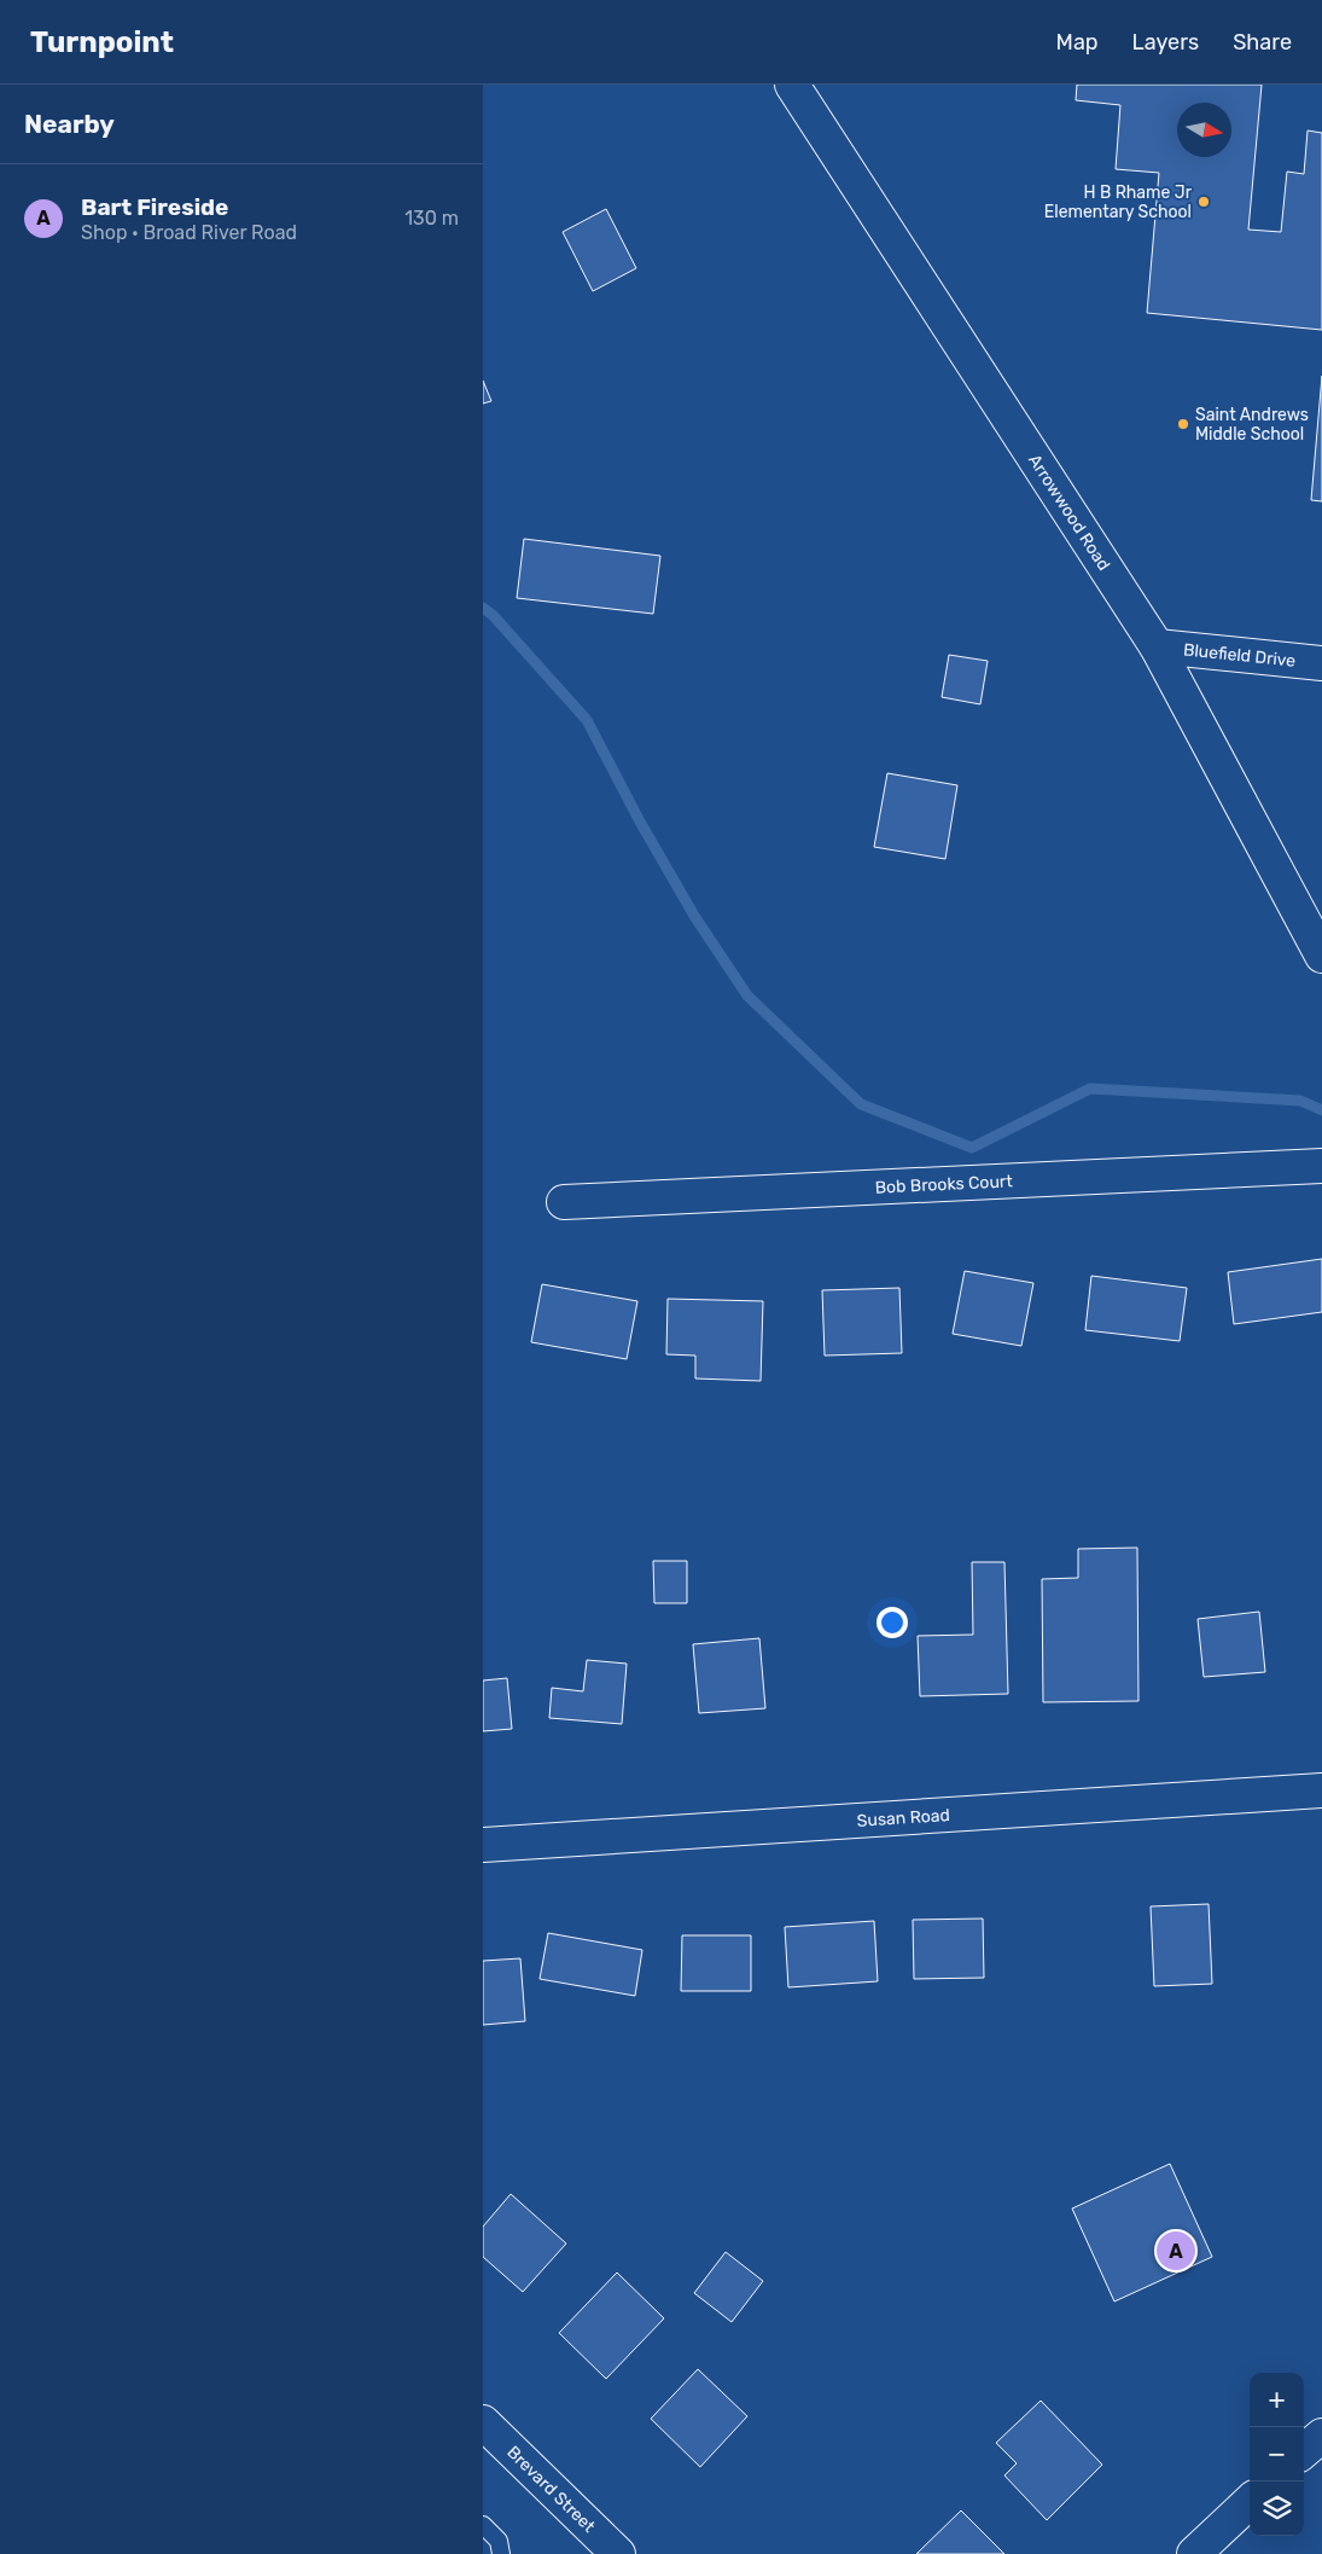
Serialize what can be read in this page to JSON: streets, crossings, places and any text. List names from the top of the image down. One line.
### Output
{"streets":{"street":["Arrowwood Road","Bluefield Drive","Bob Brooks Court","Susan Road","Brevard Street"]},"crossings":[["Arrowwood Road","Bluefield Drive"]],"places":["H B Rhame Jr Elementary School","Saint Andrews Middle School"],"north":"right","page":{"header":"Turnpoint","nav":["Map","Layers","Share"],"heading":"Nearby","list":[{"mark":"A","name":"Bart Fireside","note":"Shop · Broad River Road","value":"130 m"}],"pins":"A","map_buttons":["+","−"]}}
